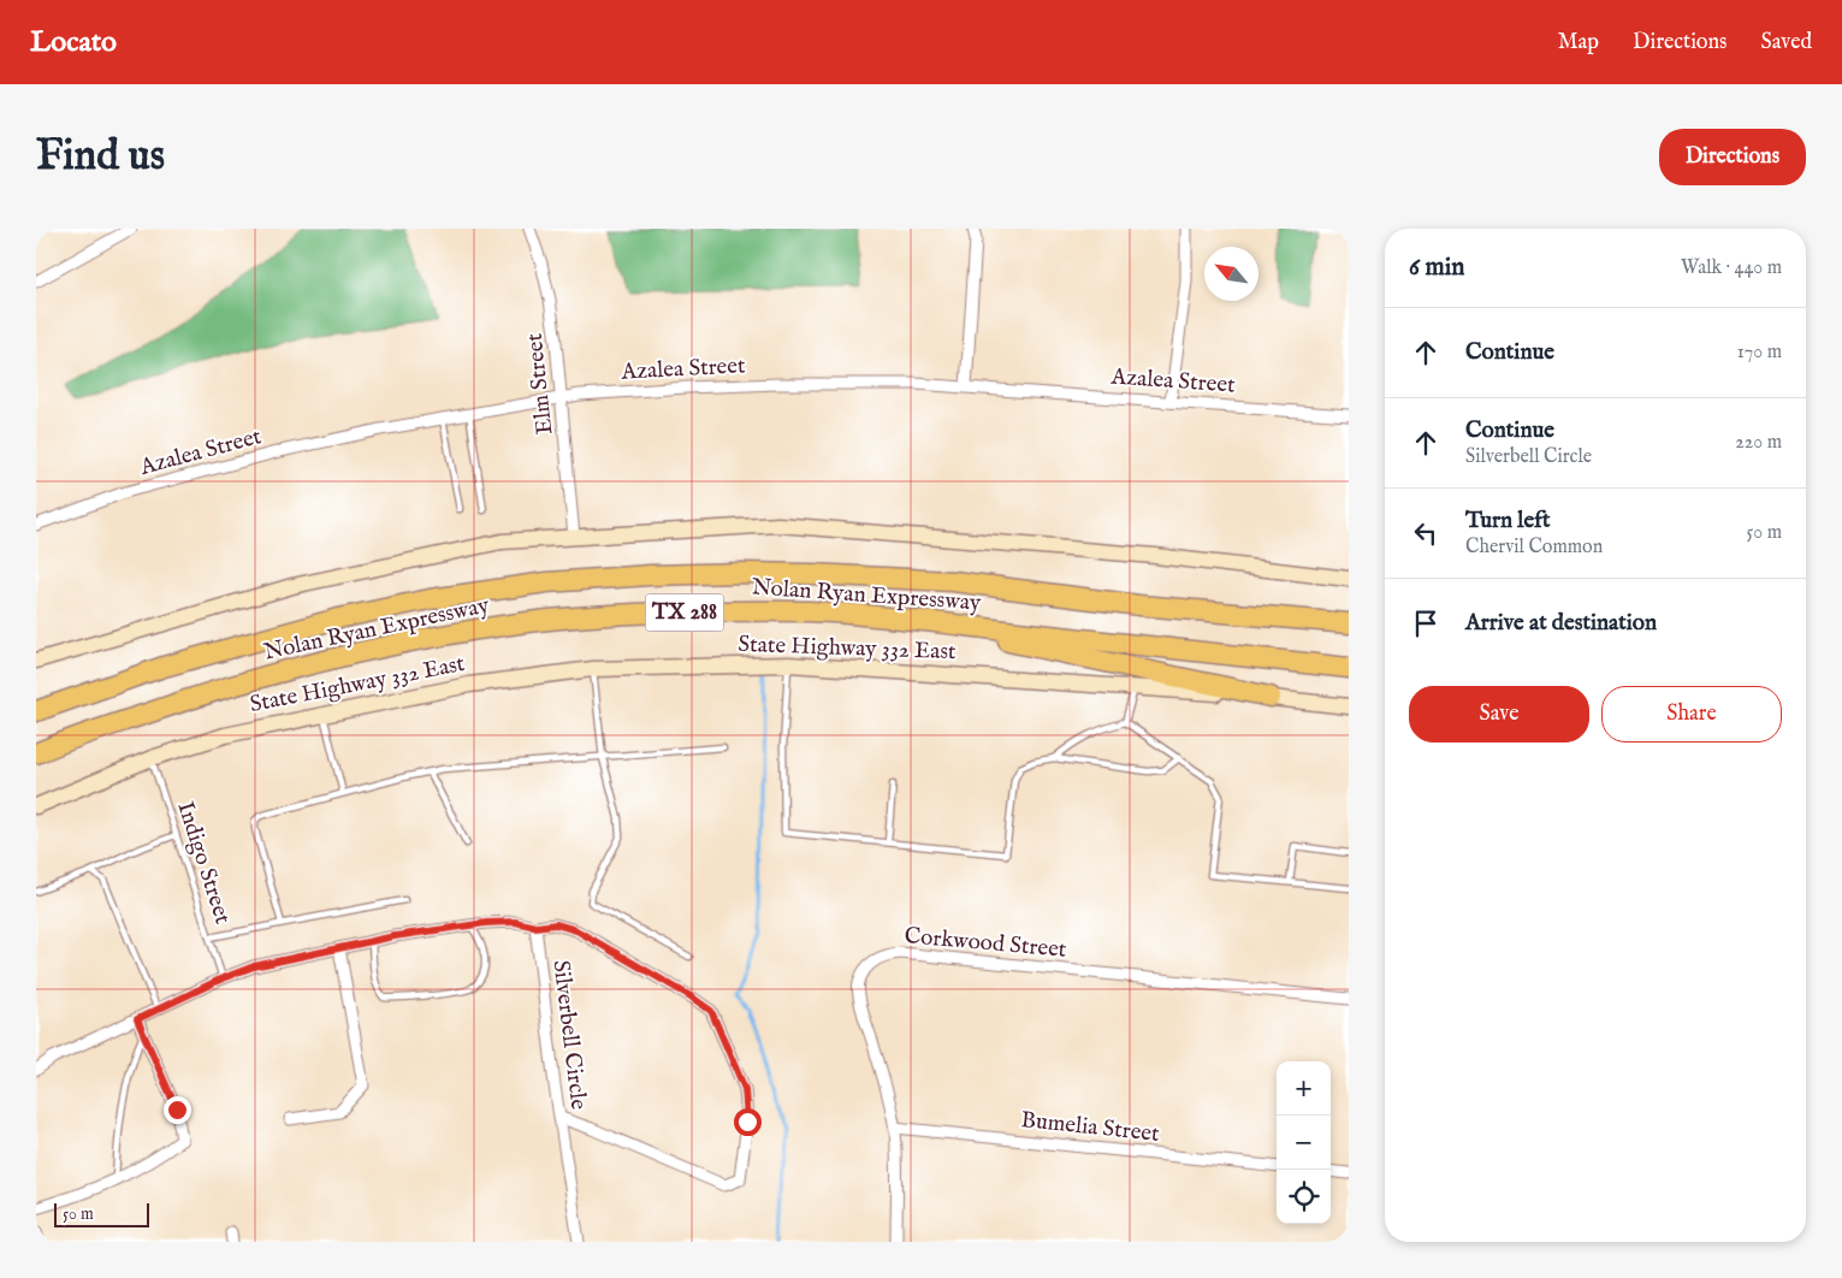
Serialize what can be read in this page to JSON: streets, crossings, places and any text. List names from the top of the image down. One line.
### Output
{"streets":{"highway":["Nolan Ryan Expressway","TX 288"],"main road":["State Highway 332 East"],"street":["Azalea Street","Elm Street","Corkwood Street","Silverbell Circle","Bumelia Street"],"lane":["Indigo Street"]},"crossings":[["Azalea Street","Elm Street"],["State Highway 332 East","Indigo Street"],["Corkwood Street","Bumelia Street"]],"scale_bar":"50 m","north":"top left","page":{"header":"Locato","nav":["Map","Directions","Saved"],"buttons":["Directions",["Save","Share"]],"title":"Find us","heading":["6 min","Walk · 440 m"],"list":[["Continue","170 m"],["Continue","Silverbell Circle","220 m"],["Turn left","Chervil Common","50 m"],"Arrive at destination"],"map_buttons":["+","−"],"scale":"50 m"}}
